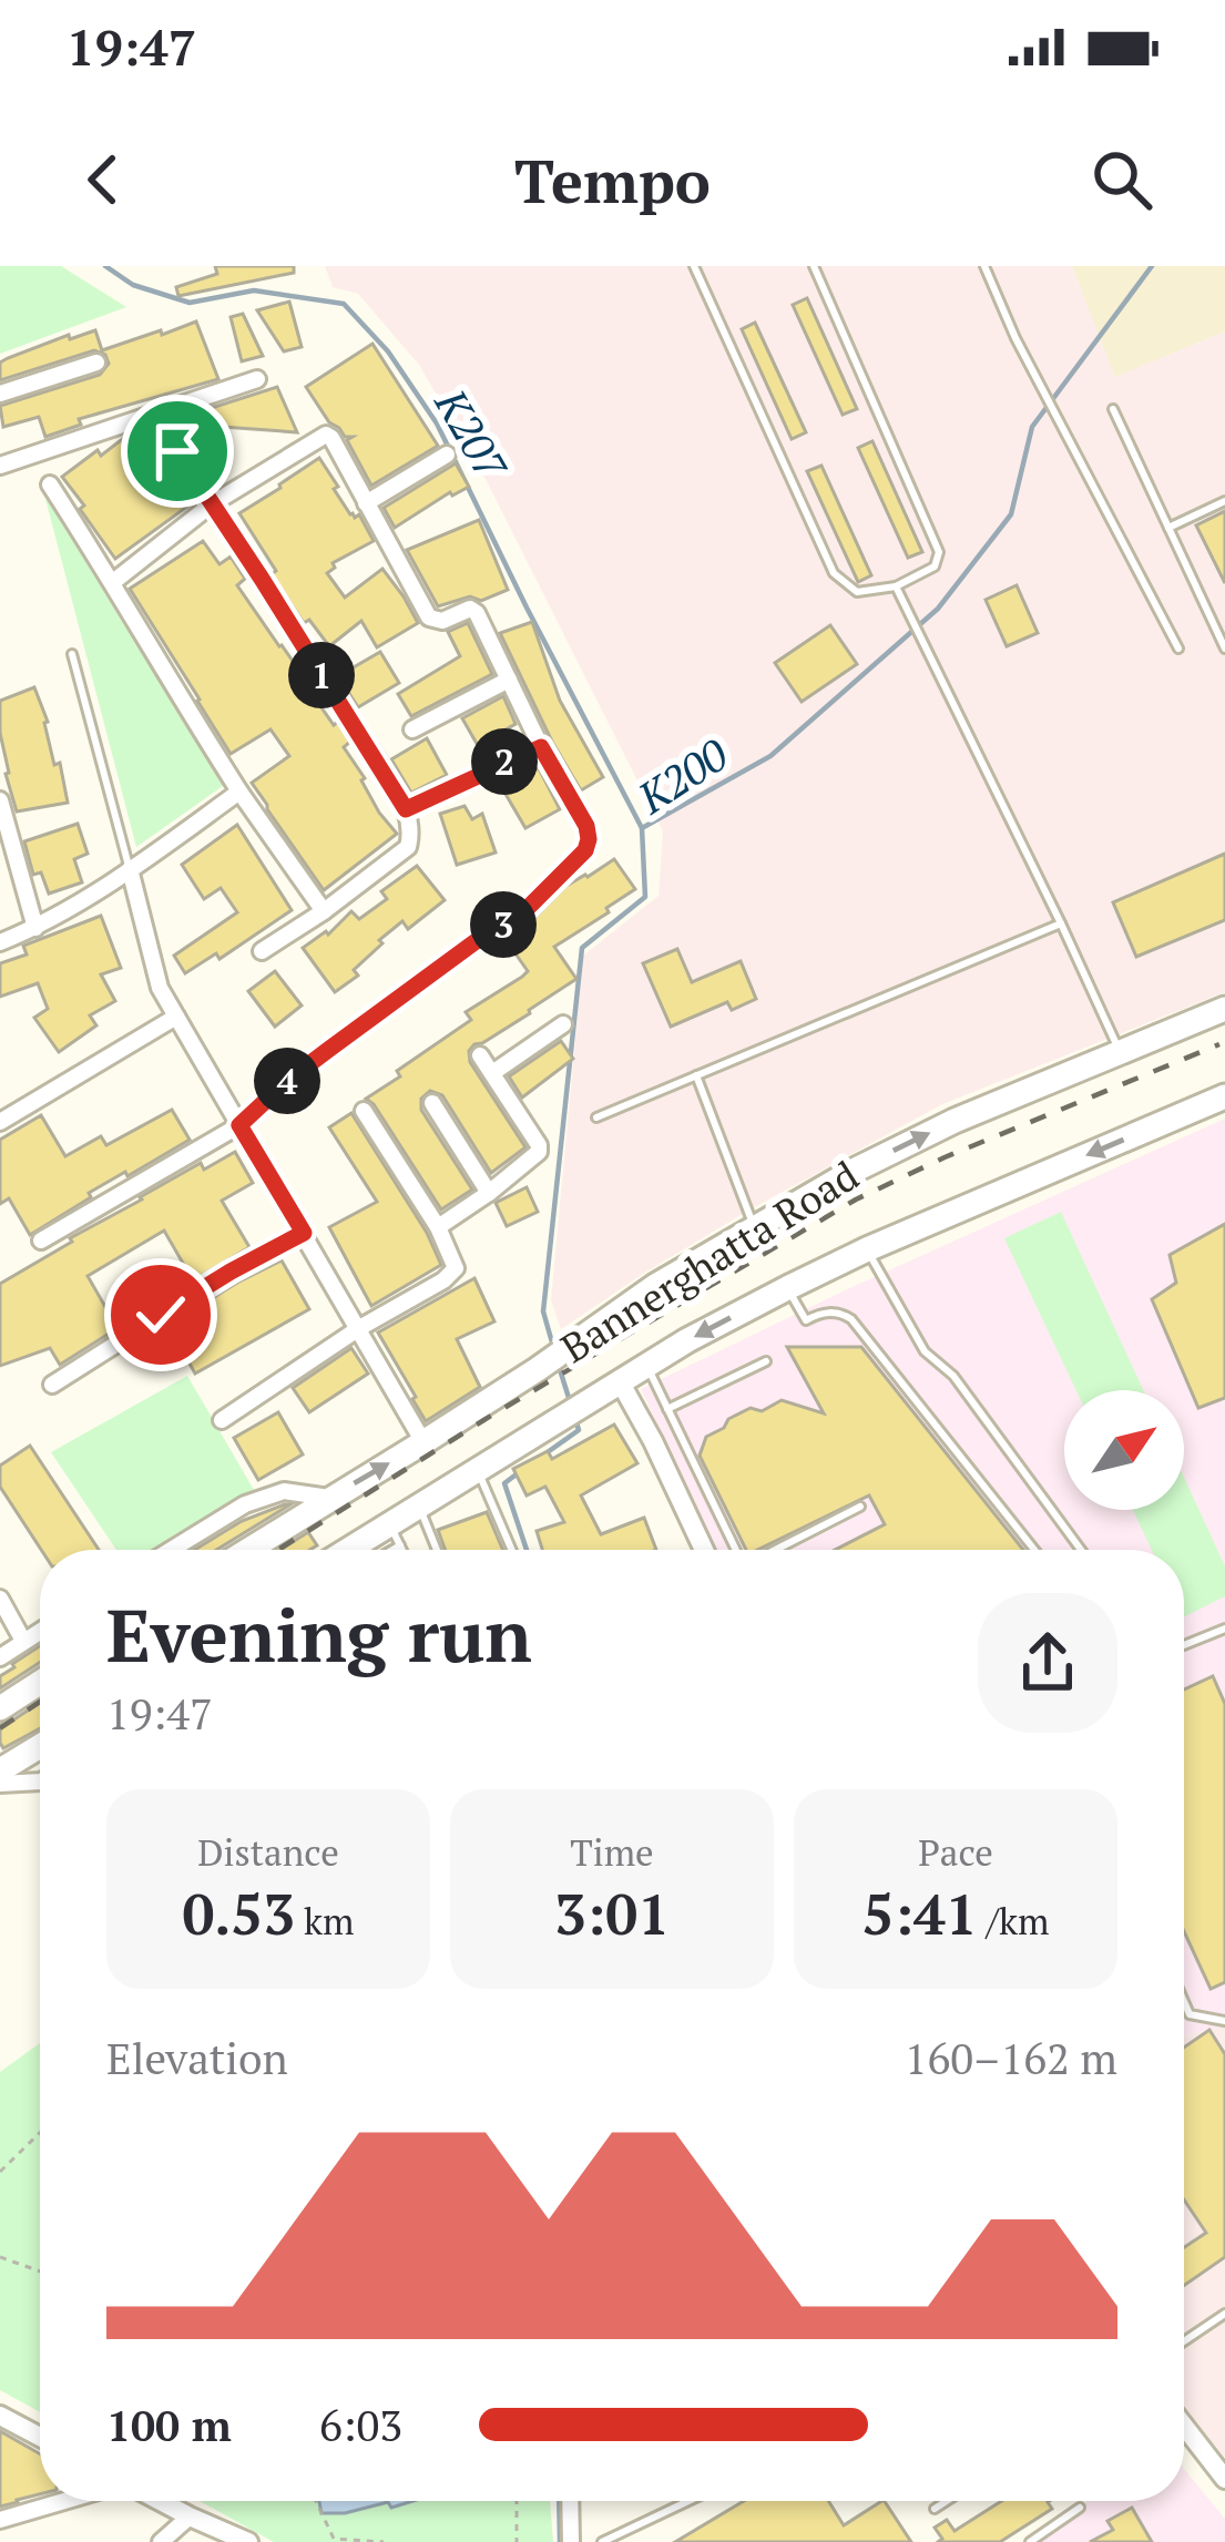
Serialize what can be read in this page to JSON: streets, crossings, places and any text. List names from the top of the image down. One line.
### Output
{"streets":{"main road":["Bannerghatta Road"]},"water":["K207","K200"],"north":"top right","page":{"status":"19:47","header":"Tempo","pins":["1","2","3","4"],"heading":["Evening run","19:47"],"stats":[["Distance","0.53 km"],["Time","3:01"],["Pace","5:41 /km"]],"chart":["Elevation","160–162 m"],"list":[{"name":"100 m","note":"6:03"}]}}
